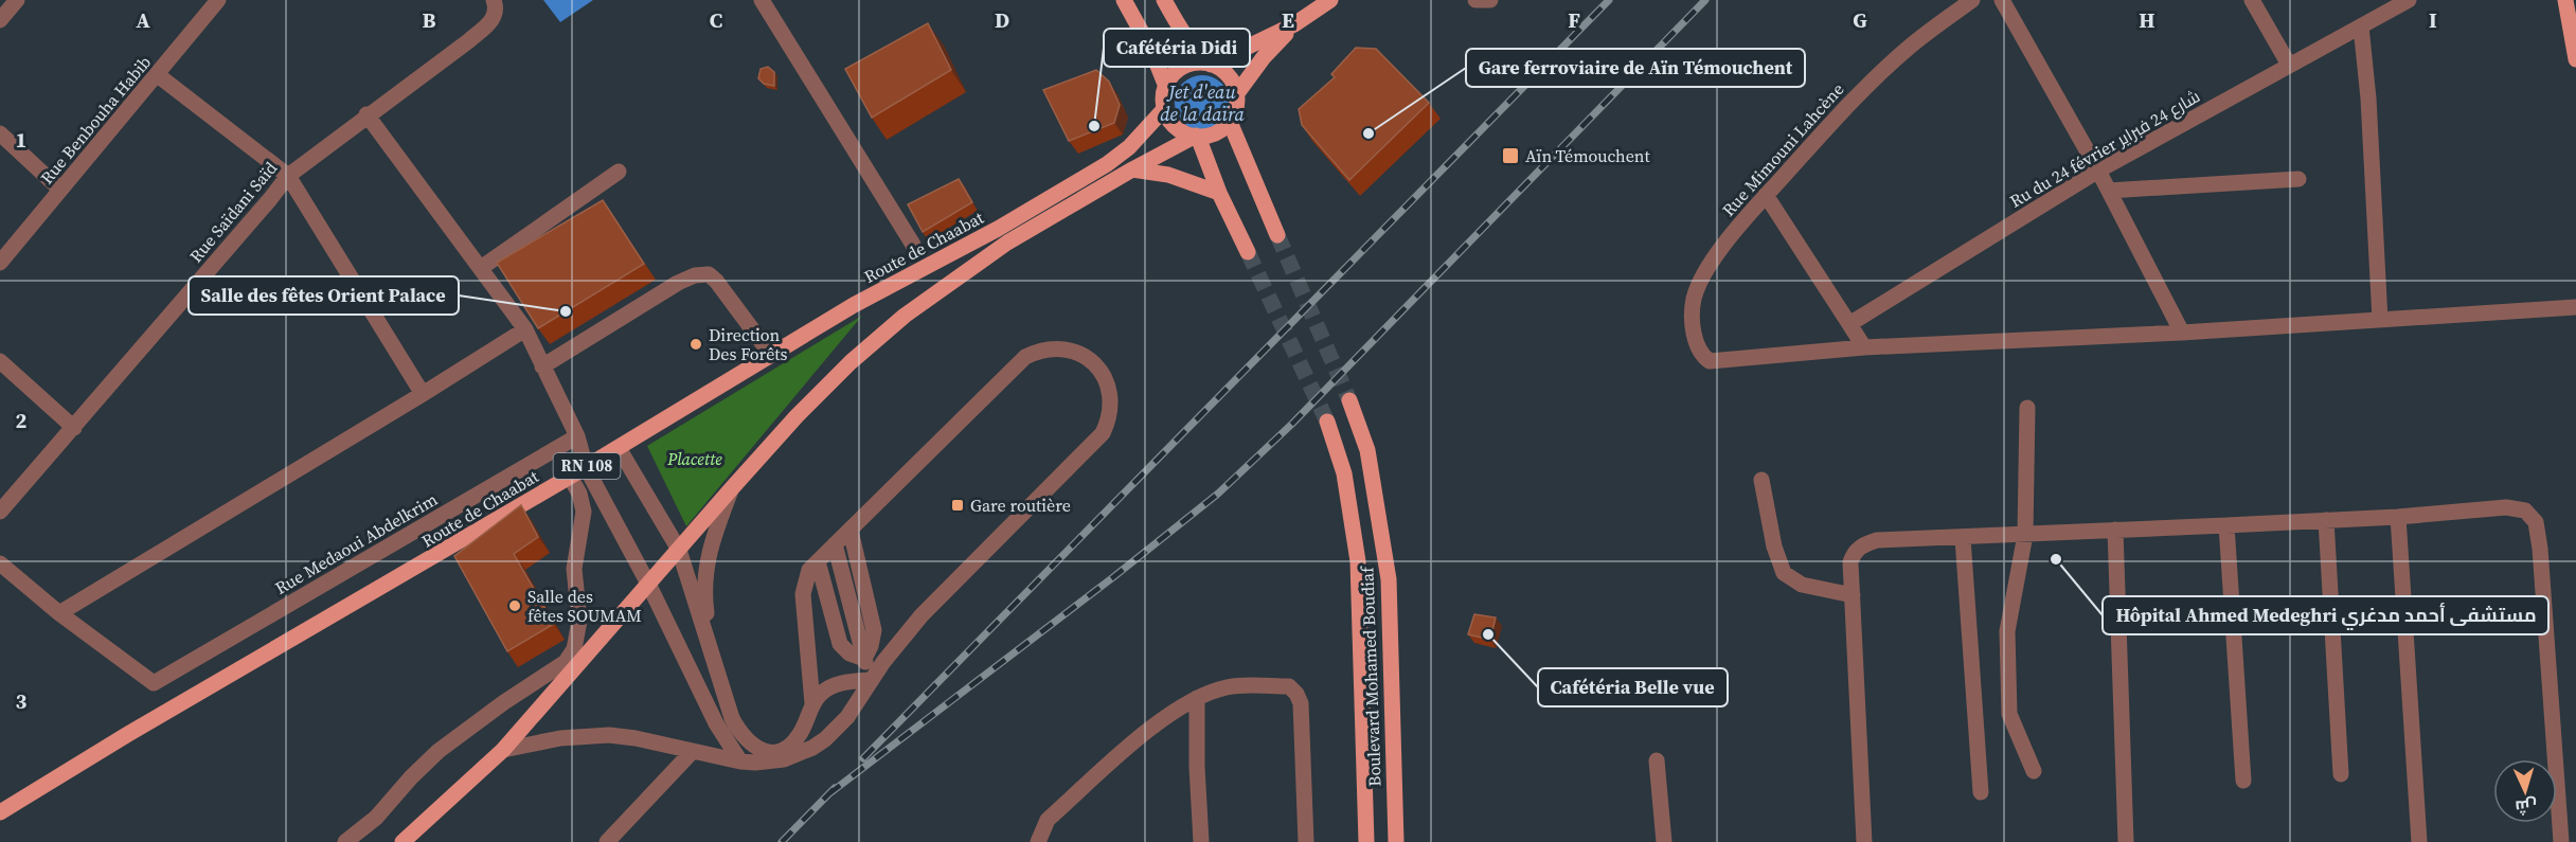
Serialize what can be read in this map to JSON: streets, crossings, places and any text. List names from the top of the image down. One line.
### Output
{"streets":{"main road":["Route de Chaabat","RN 108","Boulevard Mohamed Boudiaf"],"street":["Rue Benbouha Habib","Ru du 24 février شارع 24 فبراير","Rue Mimouni Lahcène","Rue Saïdani Saïd","Rue Medaoui Abdelkrim"]},"water":["Jet d'eau de la daïra"],"parks":["Placette"],"places":{"other":["Cafétéria Didi","Gare ferroviaire de Aïn Témouchent","Salle des fêtes Orient Palace","Direction Des Forêts","Hôpital Ahmed Medeghri مستشفى أحمد مدغري","Salle des fêtes SOUMAM","Cafétéria Belle vue"],"transit":["Aïn Témouchent","Gare routière"]},"north":"bottom","grid":{"columns":["A","B","C","D","E","F","G","H","I"],"rows":["1","2","3"]}}
